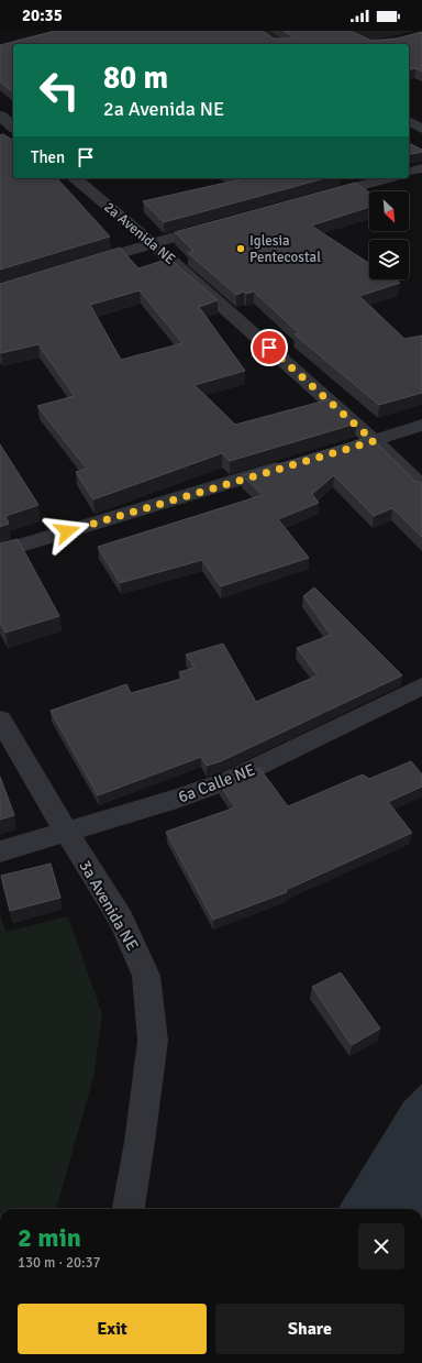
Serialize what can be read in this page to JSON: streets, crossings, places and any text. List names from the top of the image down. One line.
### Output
{"streets":{"street":["2a Avenida NE","6a Calle NE","3a Avenida NE"]},"crossings":[["6a Calle NE","3a Avenida NE"]],"places":["Iglesia Pentecostal"],"north":"bottom right","page":{"status":"20:35","turn":["80 m","2a Avenida NE"],"then":"Then","heading":["2 min","130 m · 20:37"],"buttons":["Exit","Share"]}}
